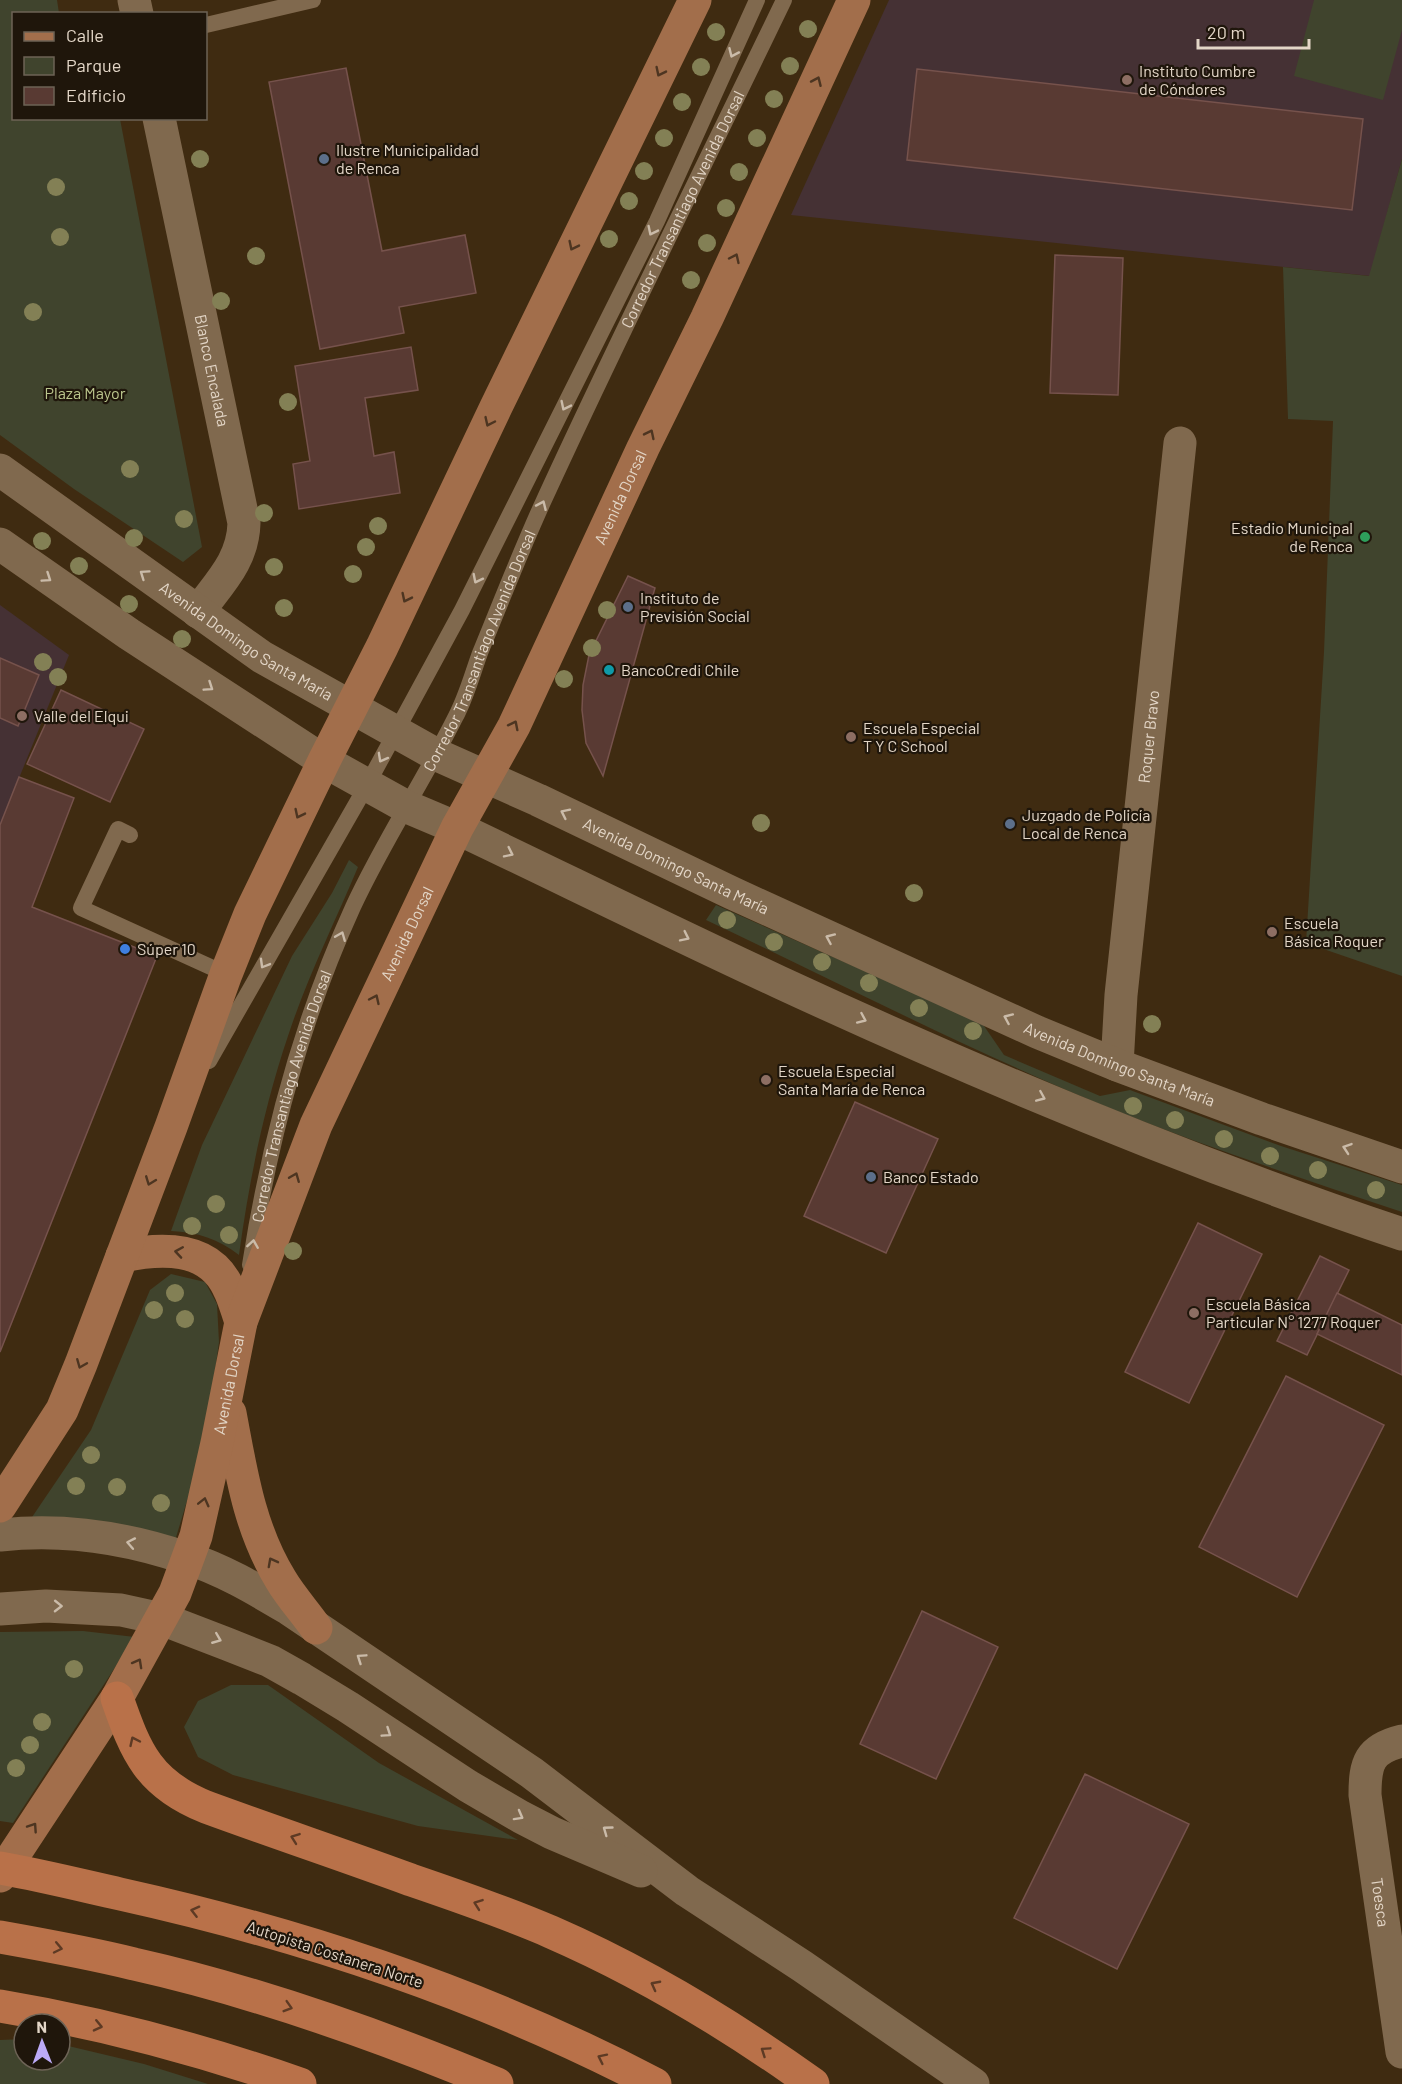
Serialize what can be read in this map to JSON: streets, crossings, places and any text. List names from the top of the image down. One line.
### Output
{"streets":{"highway":["Autopista Costanera Norte"],"main road":["Avenida Dorsal"],"street":["Blanco Encalada","Avenida Domingo Santa María","Roquer Bravo","Toesca"],"lane":["Corredor Transantiago Avenida Dorsal"]},"crossings":[["Corredor Transantiago Avenida Dorsal","Avenida Dorsal"],["Corredor Transantiago Avenida Dorsal","Avenida Domingo Santa María"],["Blanco Encalada","Avenida Domingo Santa María"],["Avenida Dorsal","Avenida Domingo Santa María"],["Avenida Domingo Santa María","Roquer Bravo"]],"parks":["Plaza Mayor"],"places":["Instituto Cumbre de Cóndores","Ilustre Municipalidad de Renca","Estadio Municipal de Renca","Instituto de Previsión Social","BancoCredi Chile","Valle del Elqui","Escuela Especial T Y C School","Juzgado de Policía Local de Renca","Escuela Básica Roquer","Súper 10","Escuela Especial Santa María de Renca","Banco Estado","Escuela Básica Particular N° 1277 Roquer"],"legend":["Calle","Parque","Edificio"],"scale_bar":"20 m","north":"top"}
